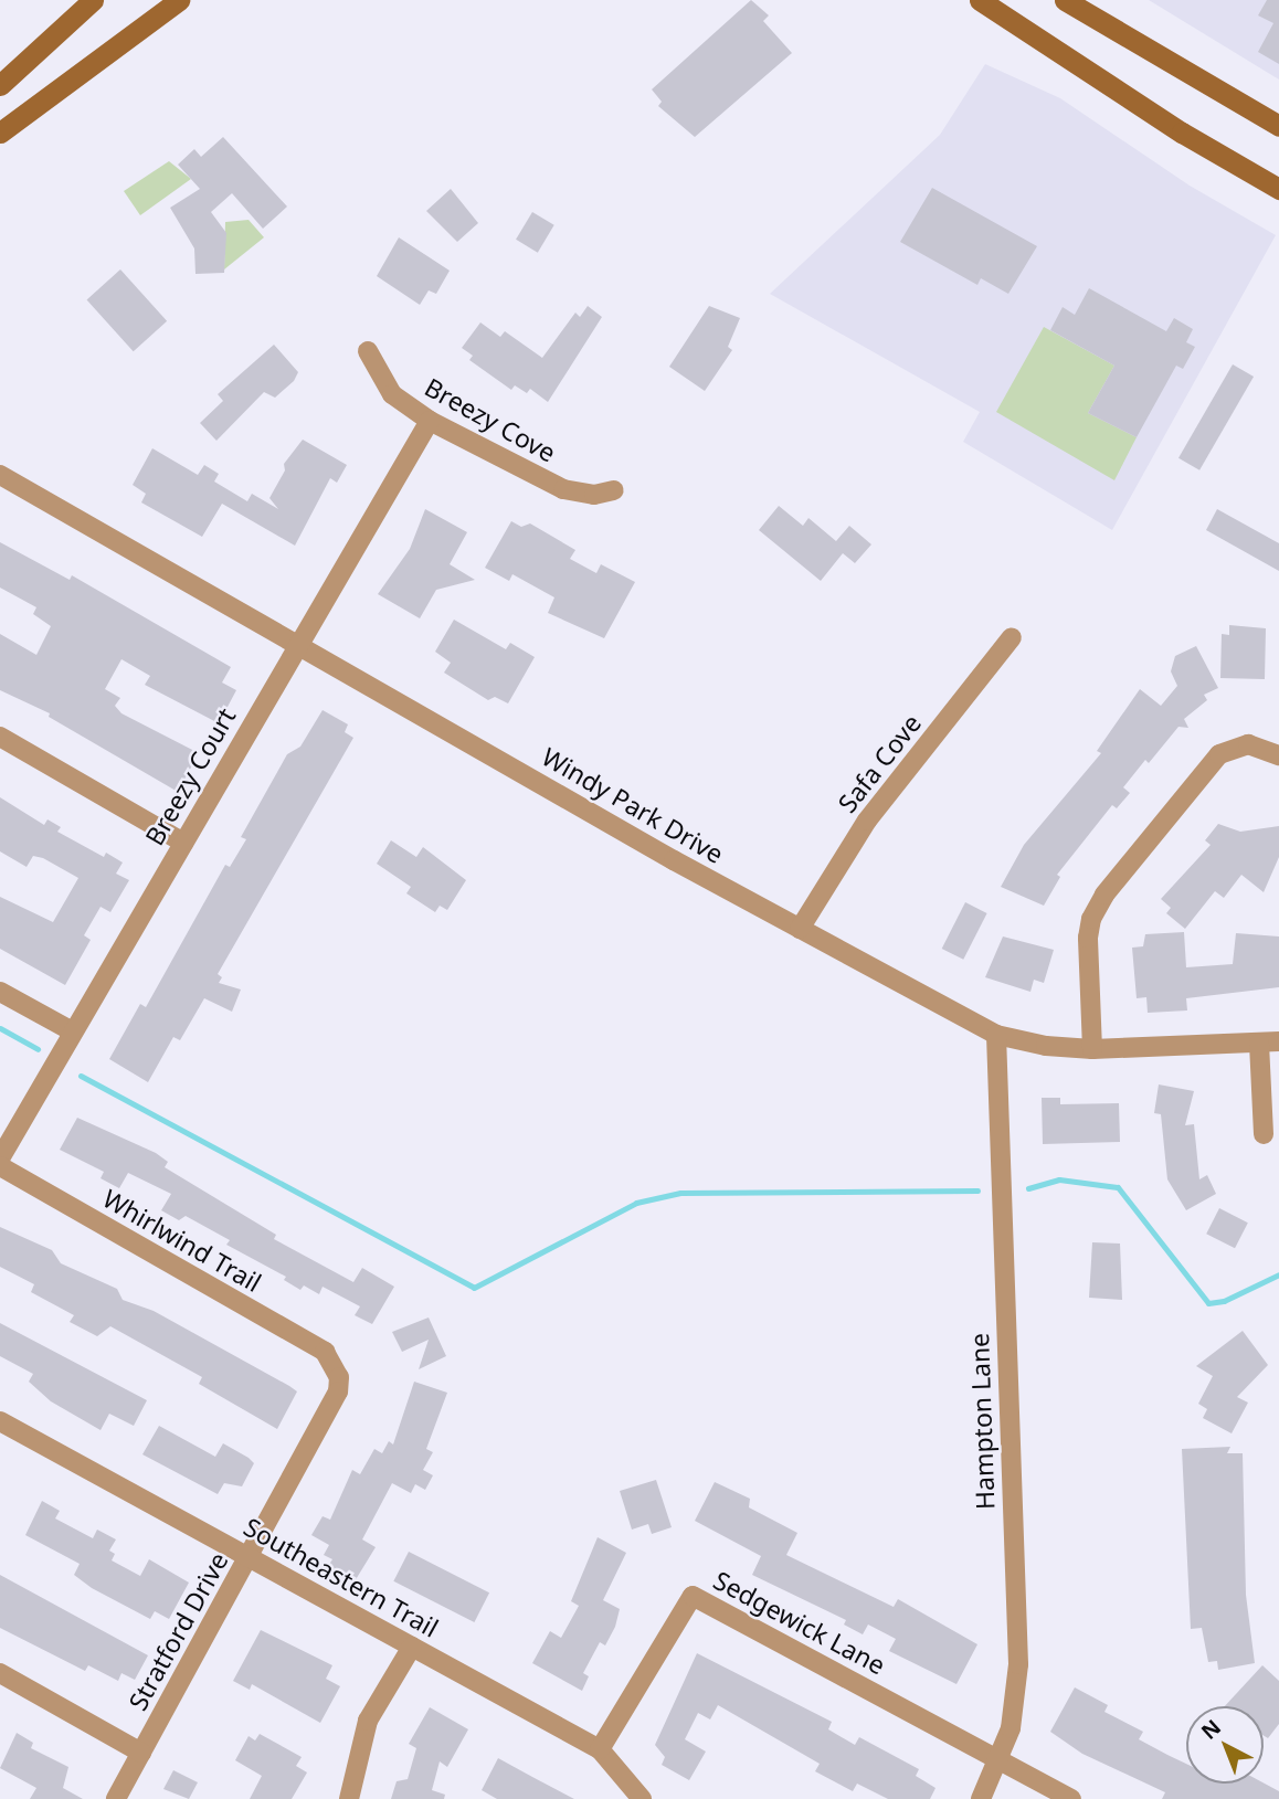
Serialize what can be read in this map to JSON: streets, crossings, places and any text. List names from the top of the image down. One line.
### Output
{"streets":{"street":["Breezy Cove","Safa Cove","Breezy Court","Windy Park Drive","Whirlwind Trail","Hampton Lane","Southeastern Trail","Sedgewick Lane","Stratford Drive"]},"crossings":[["Breezy Cove","Breezy Court"],["Safa Cove","Windy Park Drive"],["Breezy Court","Windy Park Drive"],["Windy Park Drive","Hampton Lane"],["Whirlwind Trail","Stratford Drive"],["Hampton Lane","Sedgewick Lane"],["Southeastern Trail","Sedgewick Lane"],["Southeastern Trail","Stratford Drive"]],"north":"top left"}
